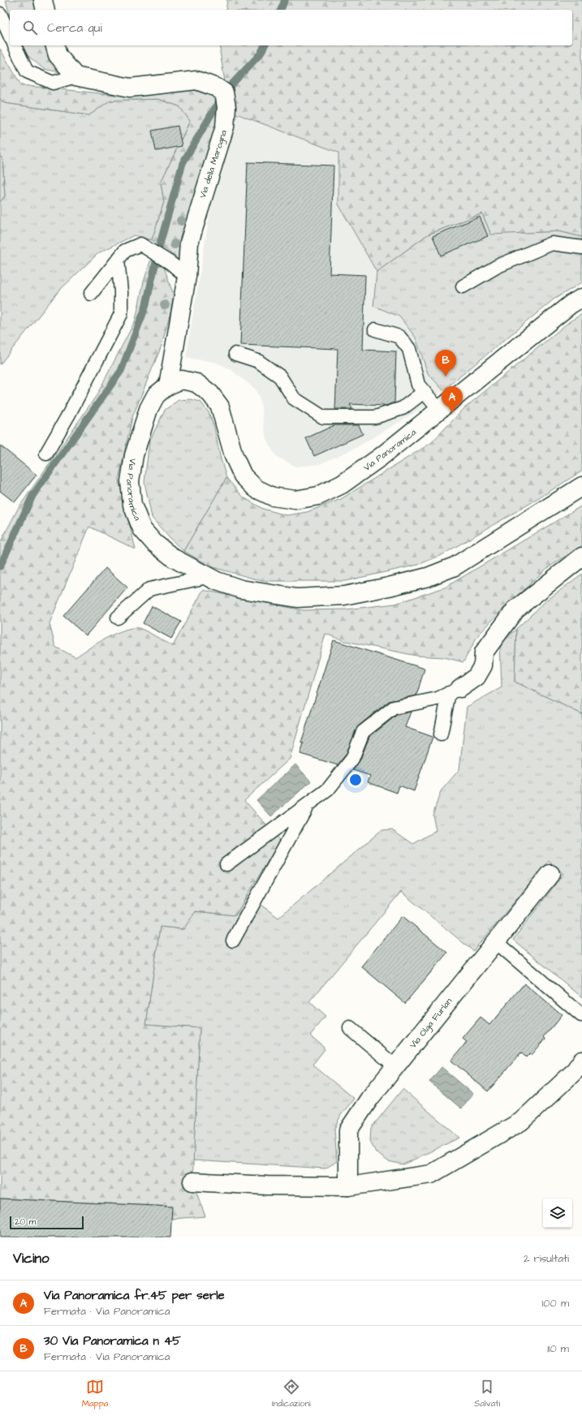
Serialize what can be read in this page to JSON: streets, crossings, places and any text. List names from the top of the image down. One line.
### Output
{"streets":{"street":["Via della Marogna","Via Panoramica","Via Olga Furlan"]},"crossings":[["Via della Marogna","Via Panoramica"]],"scale_bar":"20 m","page":{"search":"Cerca qui","pins":["B","A"],"scale":"20 m","heading":["Vicino","2 risultati"],"list":[{"mark":"A","name":"Via Panoramica fr.45 per serle","note":"Fermata · Via Panoramica","value":"100 m"},{"mark":"B","name":"30 Via Panoramica n 45","note":"Fermata · Via Panoramica","value":"110 m"}],"nav":["Mappa","Indicazioni","Salvati"]}}
